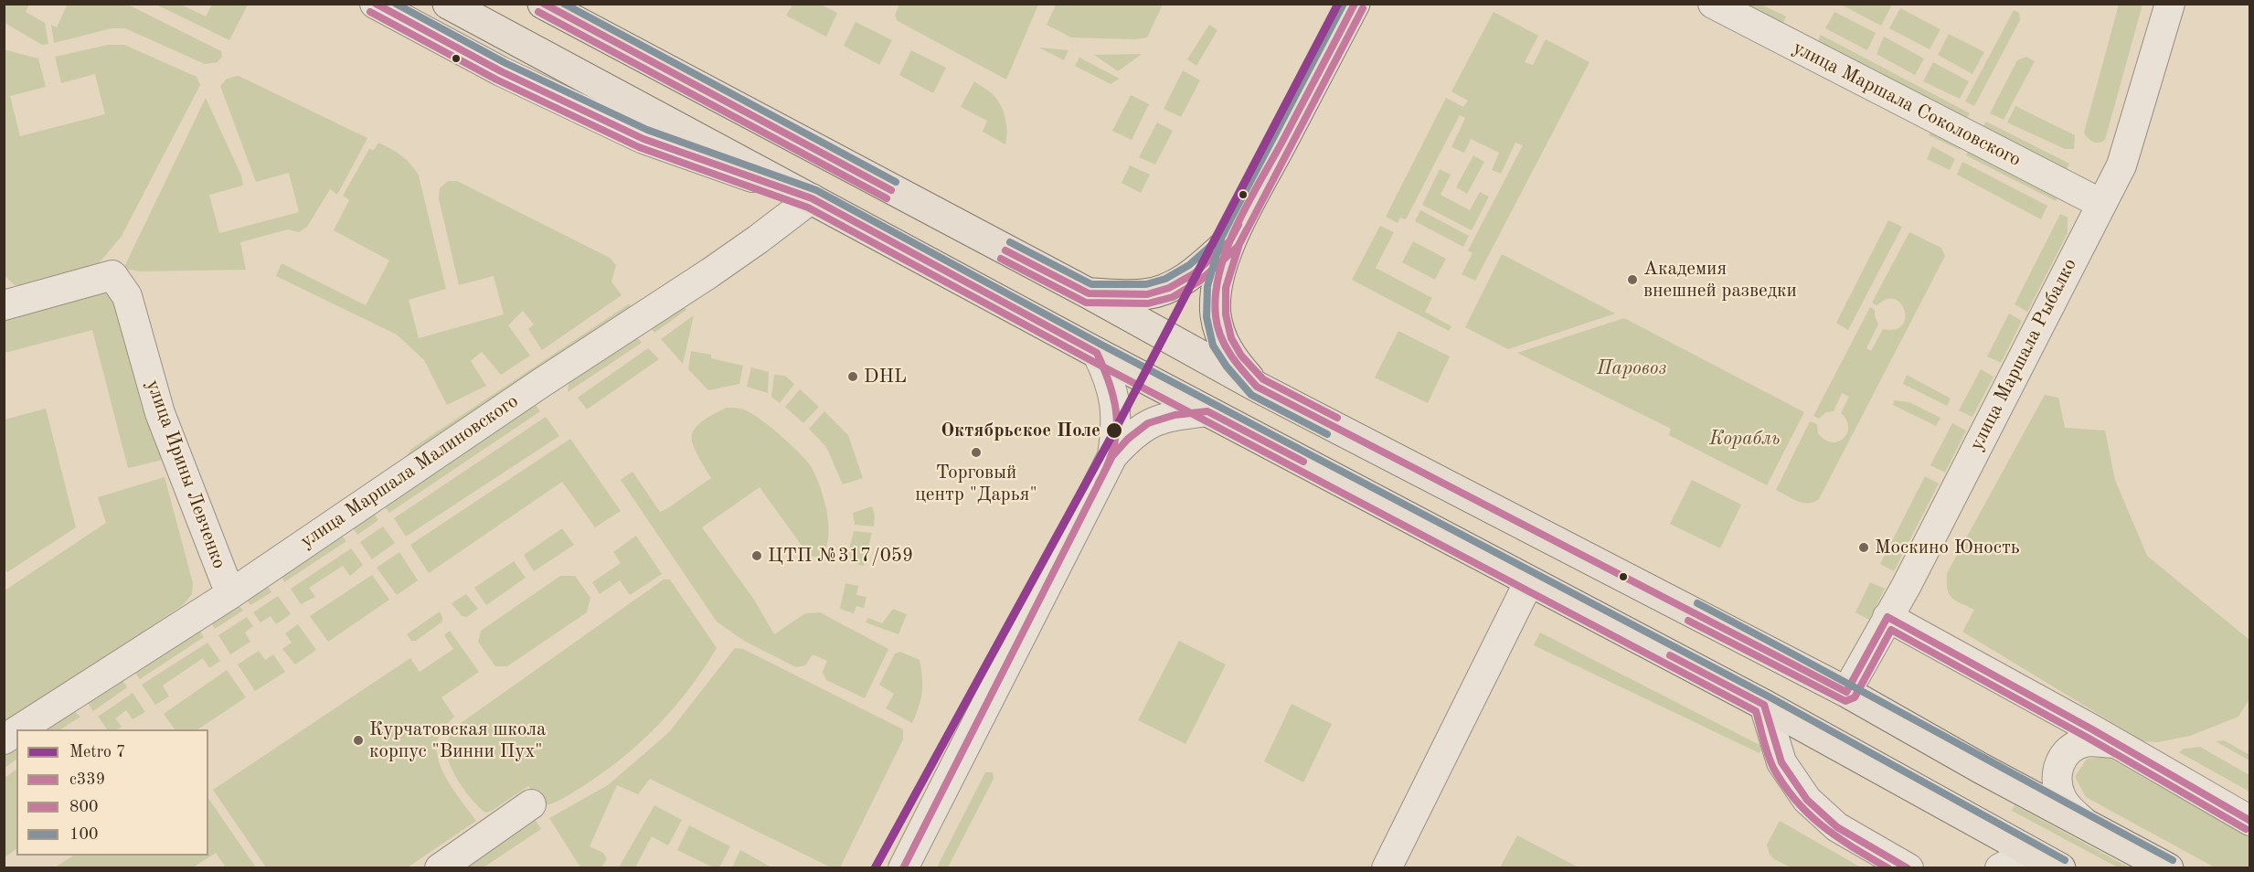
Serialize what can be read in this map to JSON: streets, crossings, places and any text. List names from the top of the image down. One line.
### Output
{"streets":{"street":["улица Маршала Соколовского","улица Маршала Рыбалко","улица Маршала Малиновского","улица Ирины Левченко"]},"crossings":[["улица Маршала Соколовского","улица Маршала Рыбалко"],["улица Маршала Малиновского","улица Ирины Левченко"]],"parks":["Паровоз","Корабль"],"places":["Академия внешней разведки","DHL","Октябрьское Поле","Торговый центр \"Дарья\"","Москино Юность","ЦТП №317/059","Курчатовская школа корпус \"Винни Пух\""],"lines":["metro line 7","transit line с339","transit line 100","transit line 800"],"legend":["Metro 7","с339","800","100"]}
